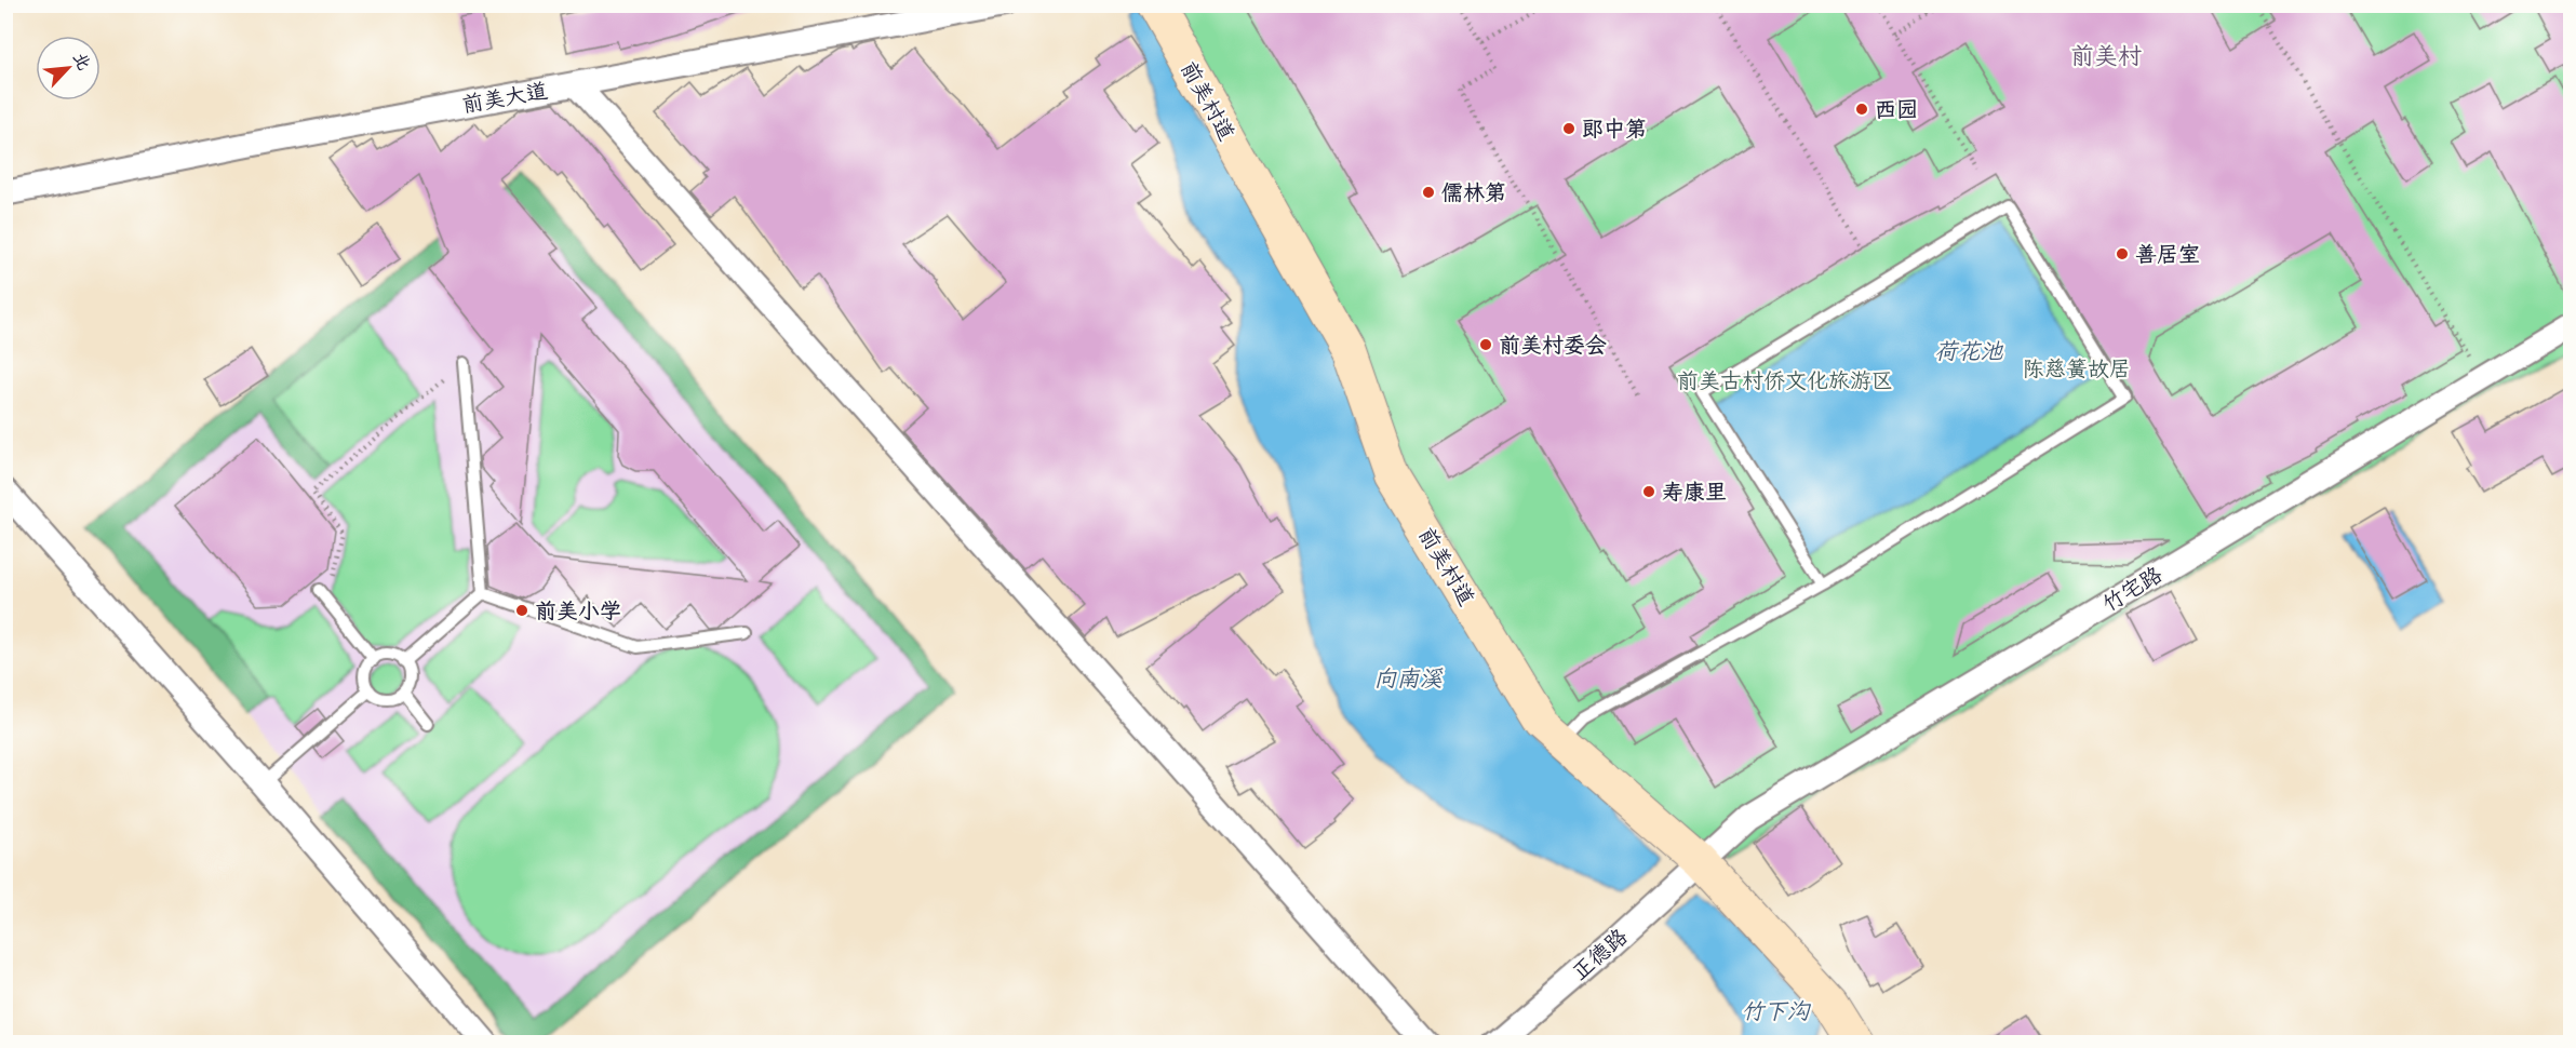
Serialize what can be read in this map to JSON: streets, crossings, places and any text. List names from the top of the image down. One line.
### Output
{"streets":{"street":["前美大道","前美村道","竹宅路","正德路"]},"crossings":[["前美村道","竹宅路"],["前美村道","正德路"],["竹宅路","正德路"]],"districts":["前美村"],"water":["荷花池","向南溪","竹下沟"],"parks":["陈慈簧故居","前美古村侨文化旅游区"],"places":["西园","郎中第","儒林第","善居室","前美村委会","寿康里","前美小学"],"north":"top right"}
